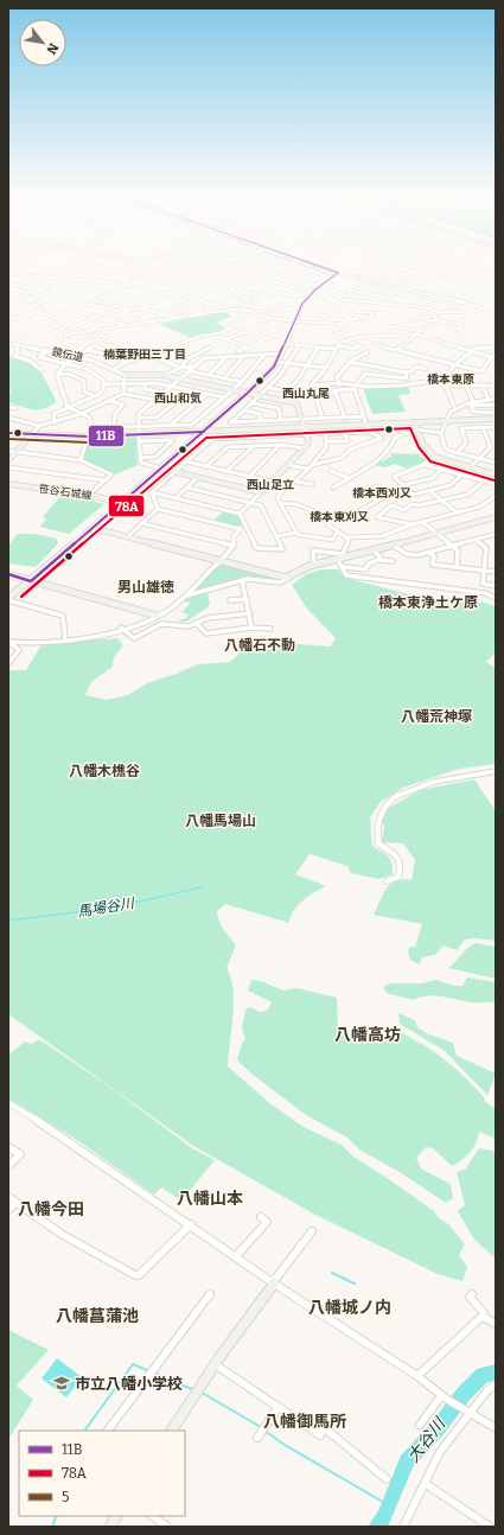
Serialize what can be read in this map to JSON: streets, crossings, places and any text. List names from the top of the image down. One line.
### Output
{"streets":{"street":["鏡伝道","笹谷石城線"]},"districts":["楠葉野田三丁目","橋本東原","西山丸尾","西山和気","西山足立","橋本西刈又","橋本東刈又","男山雄徳","橋本東浄土ケ原","八幡石不動","八幡荒神塚","八幡木樵谷","八幡馬場山","八幡高坊","八幡山本","八幡今田","八幡城ノ内","八幡菖蒲池","八幡御馬所"],"water":["馬場谷川","大谷川"],"places":{"school or university":["市立八幡小学校"]},"lines":["transit line 11B","transit line 78A","transit line 5"],"legend":["11B","78A","5"],"north":"bottom right"}
